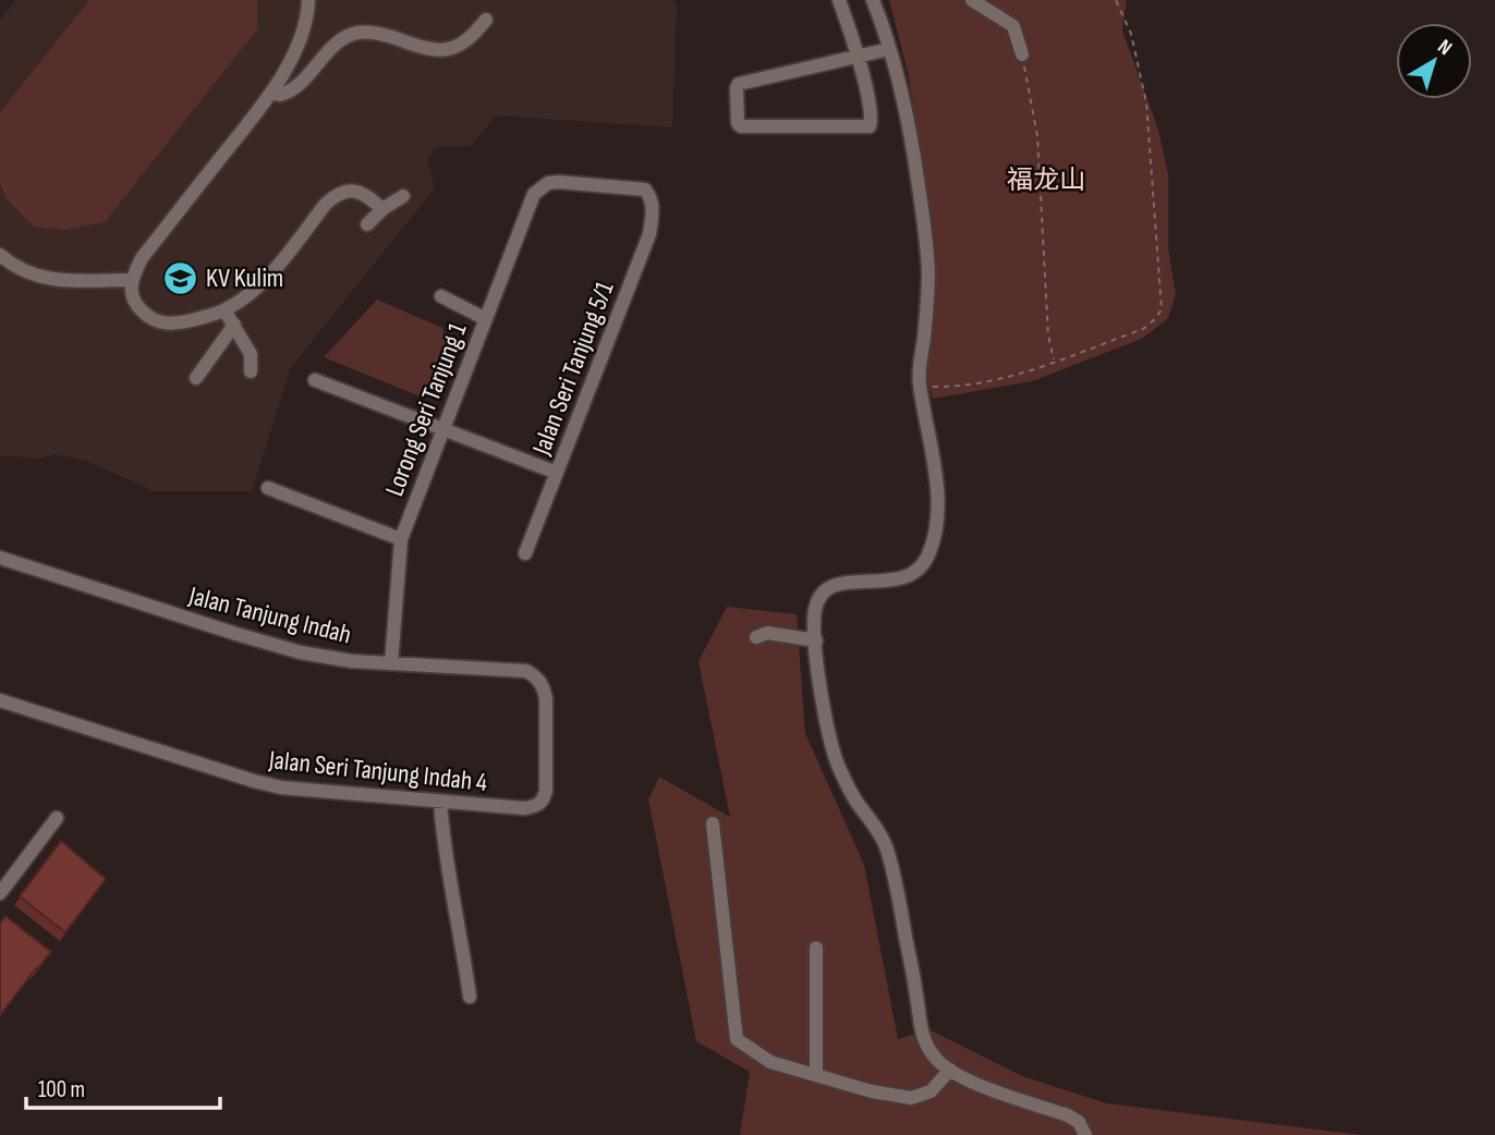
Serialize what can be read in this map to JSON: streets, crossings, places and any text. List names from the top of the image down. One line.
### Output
{"streets":{"street":["Jalan Seri Tanjung 5/1","Lorong Seri Tanjung 1","Jalan Tanjung Indah","Jalan Seri Tanjung Indah 4"]},"crossings":[["Jalan Seri Tanjung 5/1","Lorong Seri Tanjung 1"],["Lorong Seri Tanjung 1","Jalan Tanjung Indah"],["Jalan Tanjung Indah","Jalan Seri Tanjung Indah 4"]],"parks":["福龙山"],"places":{"school or university":["KV Kulim"]},"scale_bar":"100 m","north":"top right"}
